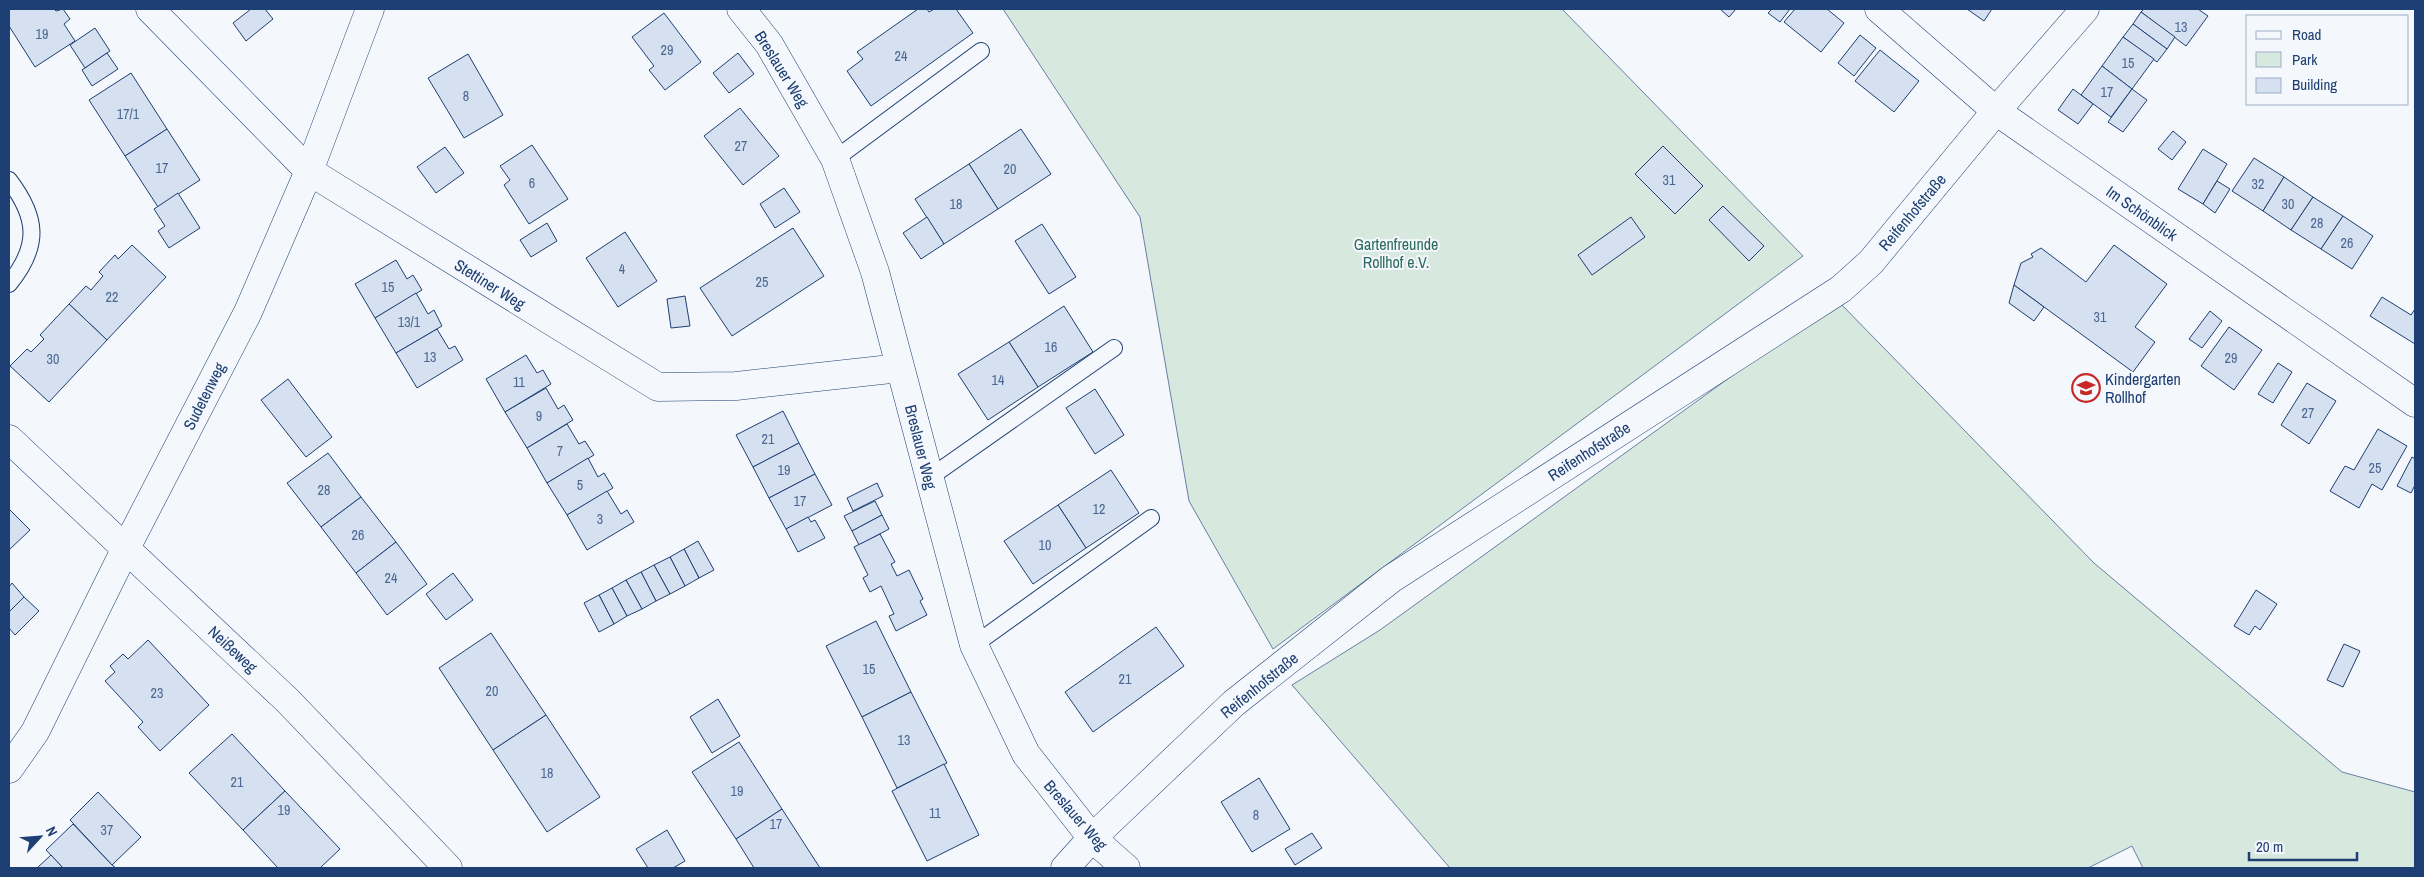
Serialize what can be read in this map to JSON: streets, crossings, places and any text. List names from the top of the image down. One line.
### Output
{"streets":{"street":["Breslauer Weg","Reifenhofstraße","Im Schönblick","Stettiner Weg","Sudetenweg","Neißeweg"]},"crossings":[["Breslauer Weg","Reifenhofstraße"],["Breslauer Weg","Stettiner Weg"],["Reifenhofstraße","Im Schönblick"],["Stettiner Weg","Sudetenweg"],["Sudetenweg","Neißeweg"]],"parks":["Gartenfreunde Rollhof e.V."],"places":{"school or university":["Kindergarten Rollhof"]},"house_numbers":["13","19","29","24","15","17","8","17/1","27","17","20","31","6","32","18","30","28","26","4","25","15","22","31","13/1","16","13","29","30","14","11","27","9","21","7","25","19","5","28","17","12","3","26","10","24","15","21","20","23","13","18","21","19","19","11","8","17","37"],"legend":["Road","Park","Building"],"scale_bar":"20 m","north":"top right"}
